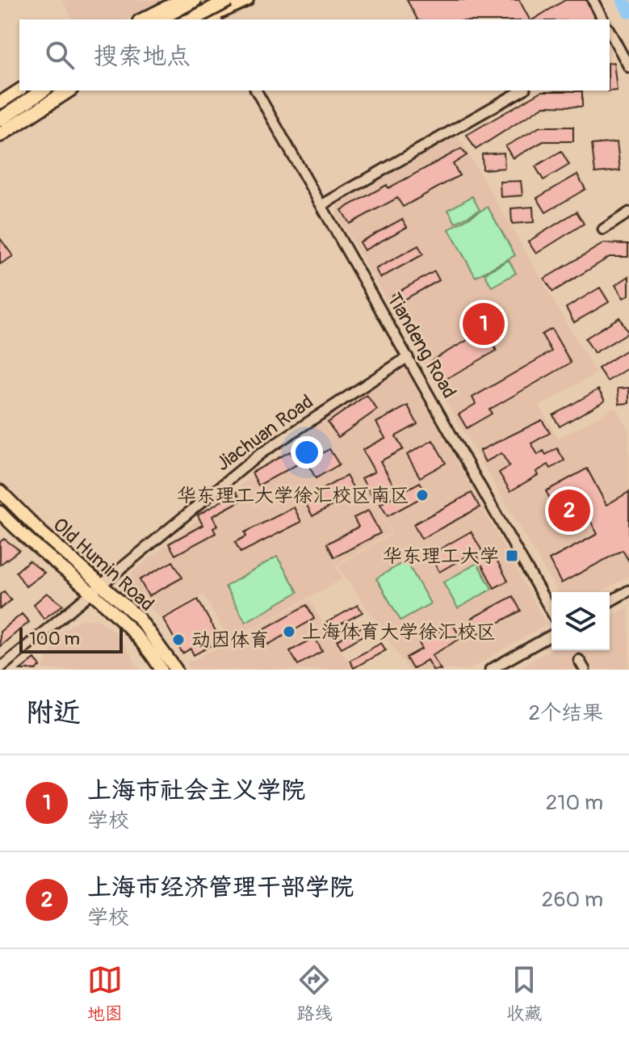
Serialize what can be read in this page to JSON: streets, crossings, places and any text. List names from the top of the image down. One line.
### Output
{"streets":{"main road":["Old Humin Road"],"street":["Tiandeng Road","Jiachuan Road"]},"crossings":[["Tiandeng Road","Jiachuan Road"],["Jiachuan Road","Old Humin Road"]],"places":{"other":["华东理工大学徐汇校区南区","上海体育大学徐汇校区","动因体育"],"transit":["华东理工大学"]},"scale_bar":"100 m","page":{"search":"搜索地点","pins":["1","2"],"scale":"100 m","heading":["附近","2个结果"],"list":[{"mark":"1","name":"上海市社会主义学院","note":"学校","value":"210 m"},{"mark":"2","name":"上海市经济管理干部学院","note":"学校","value":"260 m"}],"nav":["地图","路线","收藏"]}}
